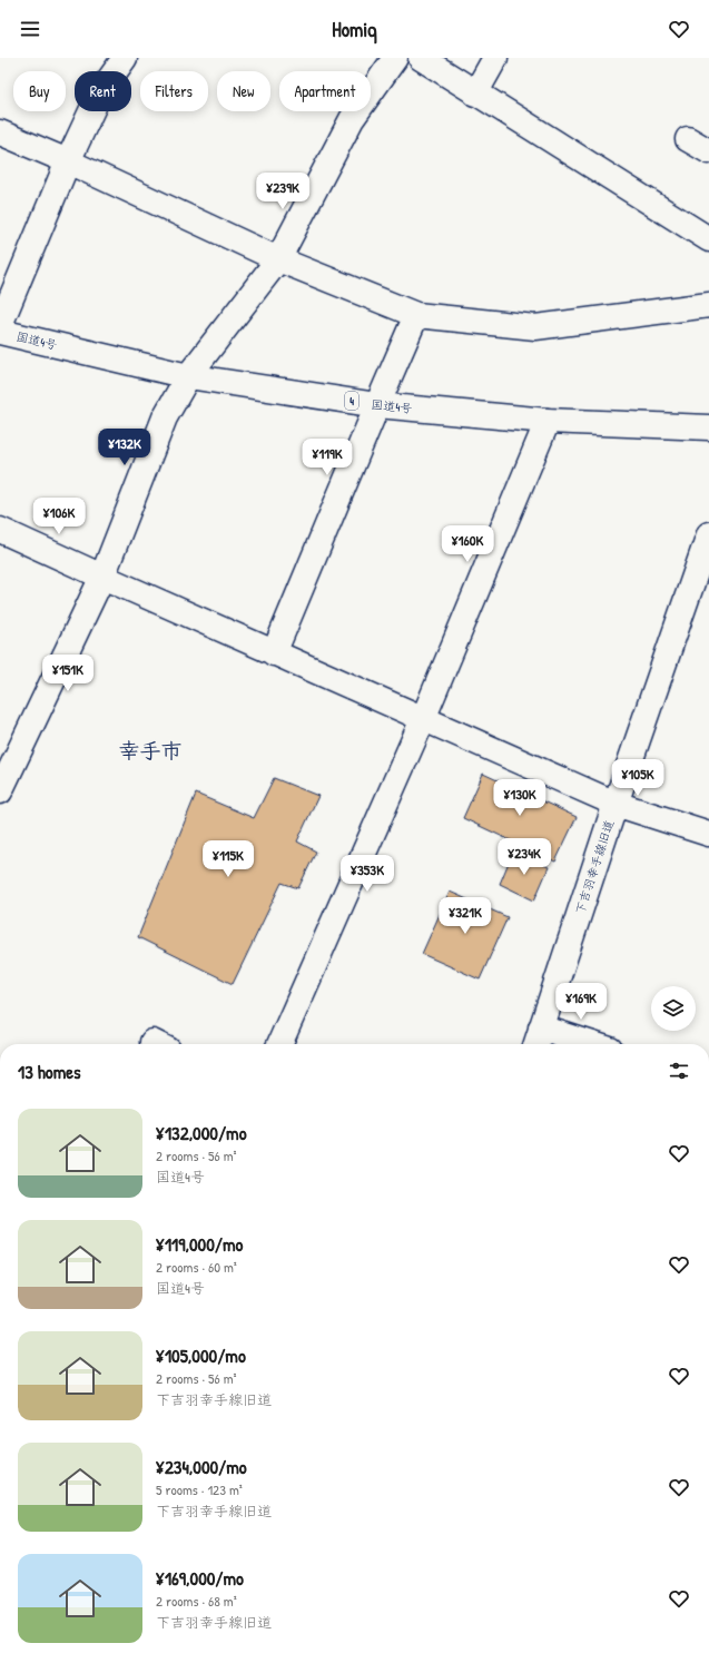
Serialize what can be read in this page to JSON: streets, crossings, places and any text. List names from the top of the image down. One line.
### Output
{"streets":{"main road":["国道4号","4","下吉羽幸手線旧道"]},"districts":["幸手市"],"page":{"header":"Homiq","chip":["Buy","Rent","Filters","New","Apartment"],"price":["¥239K","¥132K","¥119K","¥106K","¥160K","¥151K","¥105K","¥130K","¥234K","¥115K","¥353K","¥321K","¥169K"],"heading":"13 homes","list":[{"name":"¥132,000/mo","note":"2 rooms · 56 m² · 国道4号"},{"name":"¥119,000/mo","note":"2 rooms · 60 m² · 国道4号"},{"name":"¥105,000/mo","note":"2 rooms · 56 m² · 下吉羽幸手線旧道"},{"name":"¥234,000/mo","note":"5 rooms · 123 m² · 下吉羽幸手線旧道"},{"name":"¥169,000/mo","note":"2 rooms · 68 m² · 下吉羽幸手線旧道"}]}}
